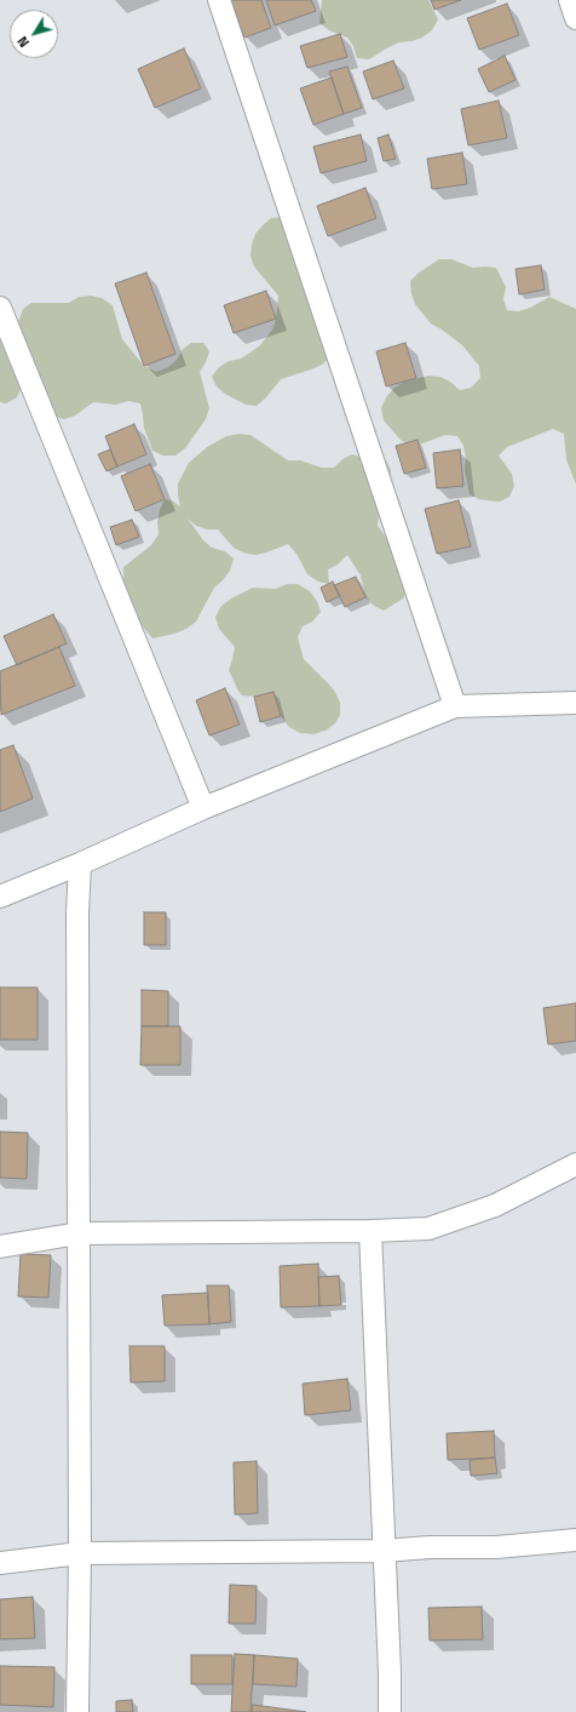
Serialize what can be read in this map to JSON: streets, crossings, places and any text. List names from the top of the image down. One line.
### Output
{"north":"bottom left"}
